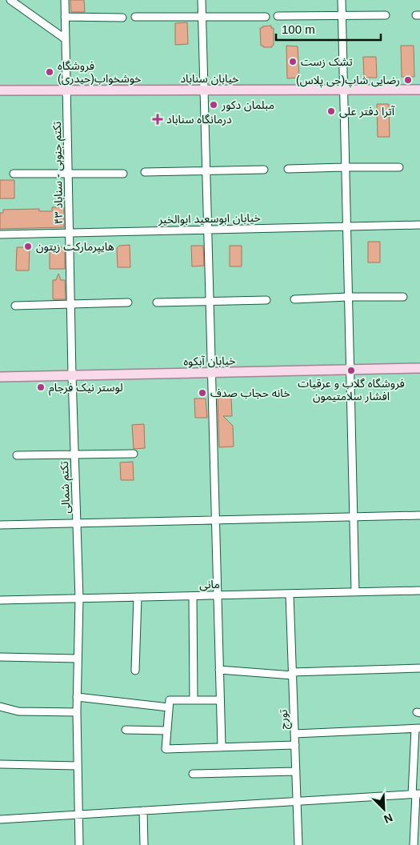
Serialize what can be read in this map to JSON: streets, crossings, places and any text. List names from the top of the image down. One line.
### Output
{"streets":{"main road":["خیابان سناباد","خیابان آبکوه"],"street":["تکتم جنوبی - سناباد ۴۳","خیابان ابوسعید ابوالخیر","تکتم شمالی","مانی","تورج"]},"crossings":[["خیابان سناباد","تکتم جنوبی - سناباد ۴۳"],["تکتم جنوبی - سناباد ۴۳","خیابان ابوسعید ابوالخیر"],["تکتم جنوبی - سناباد ۴۳","خیابان آبکوه"],["تکتم جنوبی - سناباد ۴۳","تکتم شمالی"],["خیابان آبکوه","تکتم شمالی"],["تکتم شمالی","مانی"],["مانی","تورج"]],"places":{"other":["تشک زست","فروشگاه خوشخواب(حیدری)","رضایی شاپ(جی پلاس)","مبلمان دكور","آترا دفتر علی","هایپرمارکت زیتون","فروشگاه گلاب و عرقیات افشار سلامتیمون","لوستر نیک فرجام","خانه حجاب صدف"],"health":["درمانگاه سناباد"]},"scale_bar":"100 m","north":"bottom right"}
